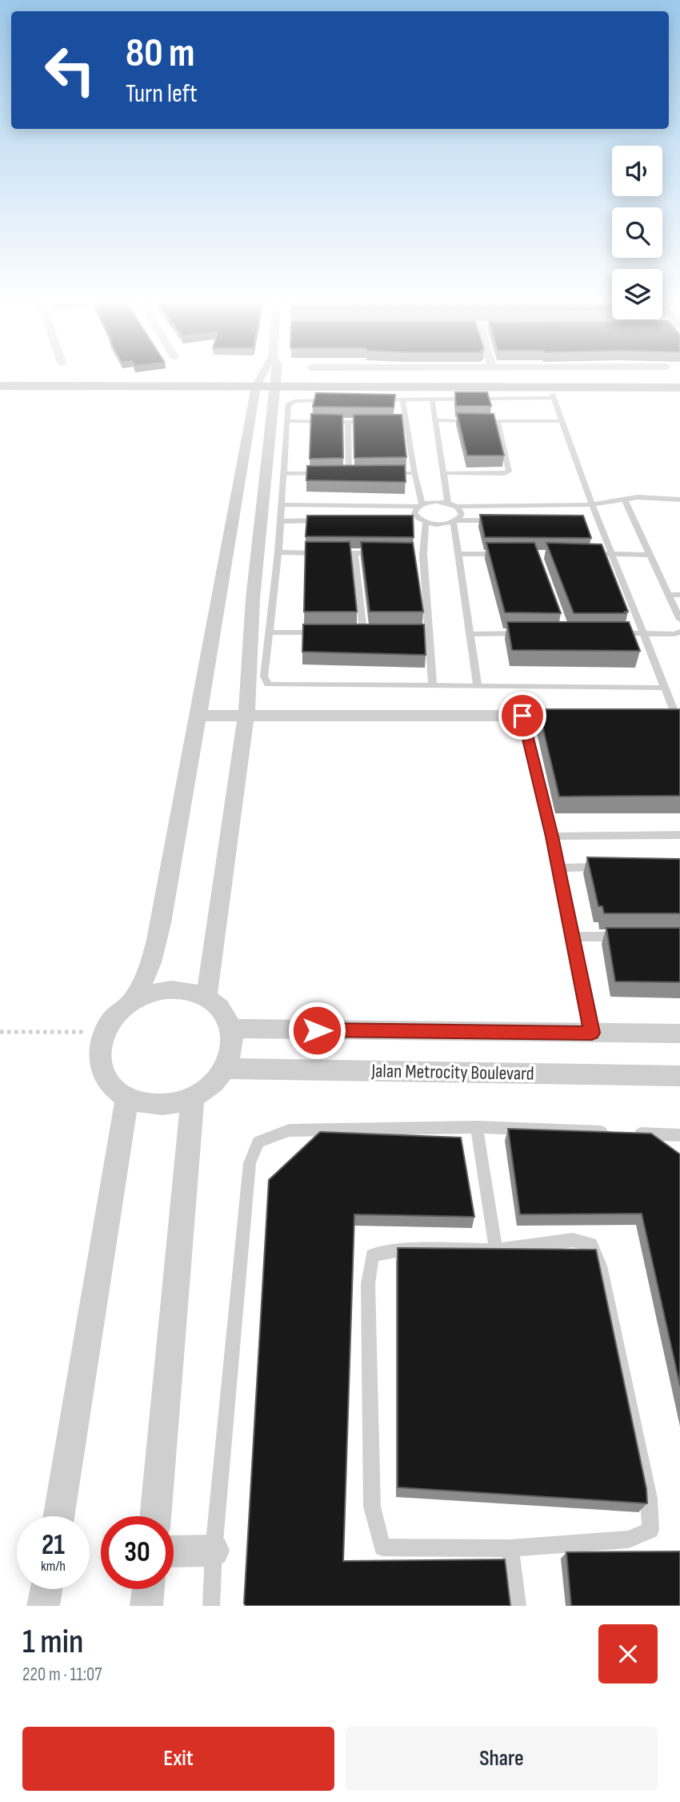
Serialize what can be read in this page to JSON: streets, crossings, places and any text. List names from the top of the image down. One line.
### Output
{"streets":{"street":["Jalan Metrocity Boulevard"]},"page":{"turn":["80 m","Turn left"],"speed":"21 km/h","limit":"30","heading":["1 min","220 m · 11:07"],"buttons":["Exit","Share"]}}
